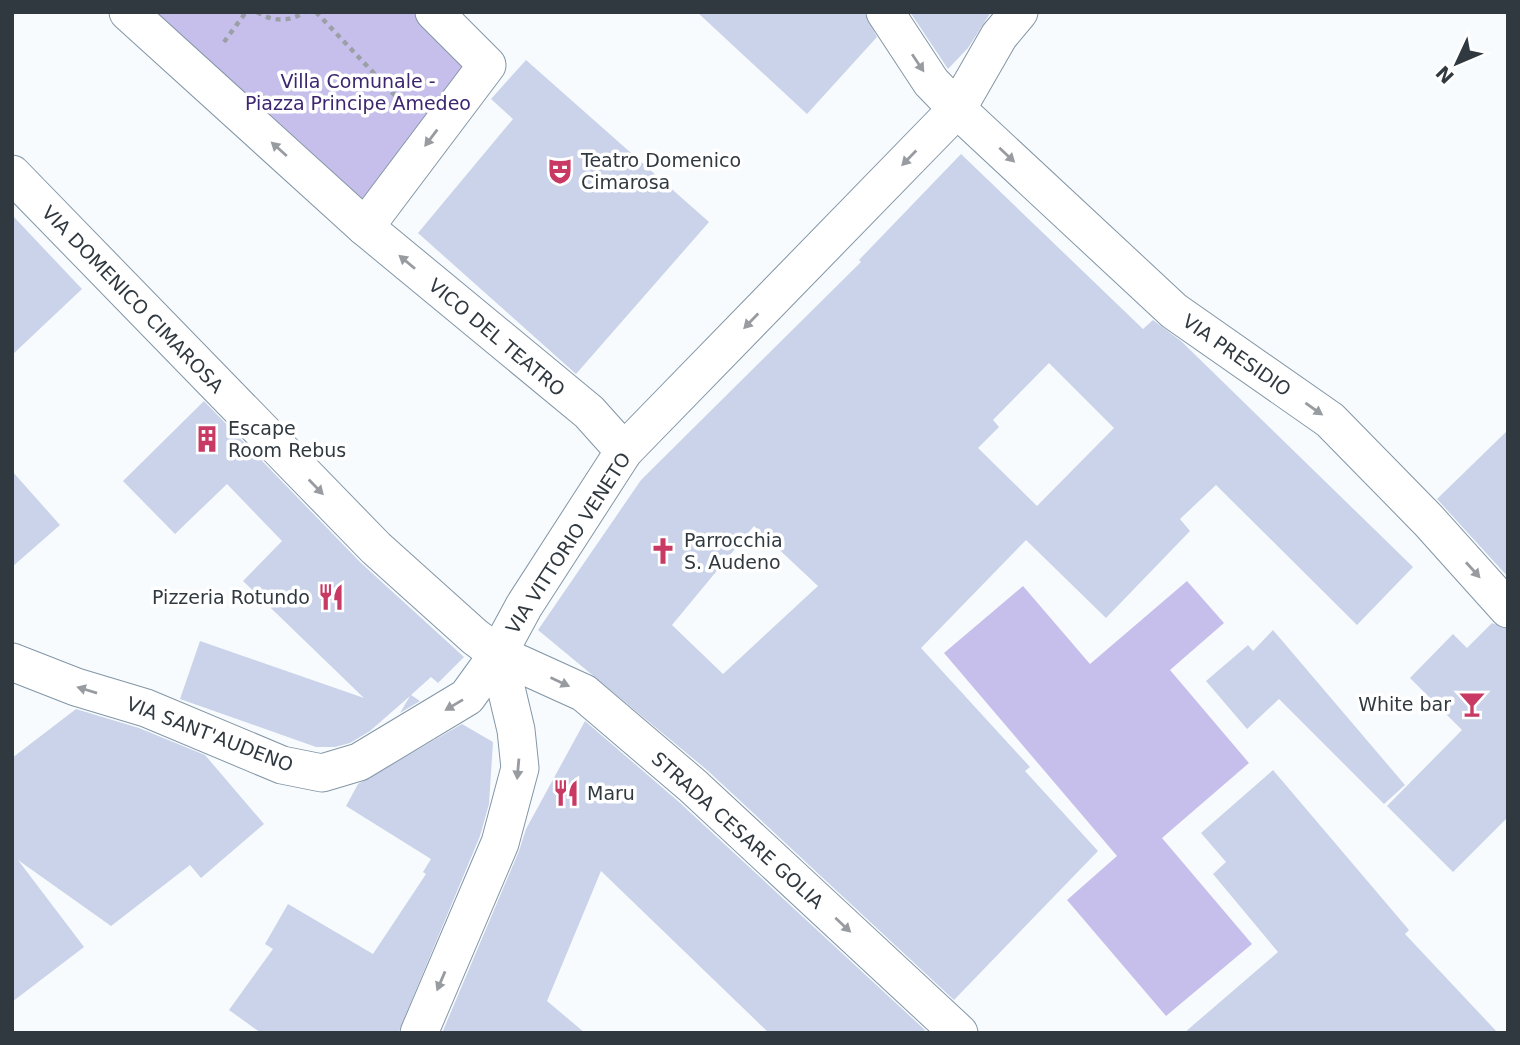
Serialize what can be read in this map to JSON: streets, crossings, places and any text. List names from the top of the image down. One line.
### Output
{"streets":{"street":["VIA DOMENICO CIMAROSA","VICO DEL TEATRO","VIA PRESIDIO","VIA VITTORIO VENETO","VIA SANT'AUDENO","STRADA CESARE GOLIA"]},"crossings":[["VIA DOMENICO CIMAROSA","VIA VITTORIO VENETO"],["VIA DOMENICO CIMAROSA","VIA SANT'AUDENO"],["VIA DOMENICO CIMAROSA","STRADA CESARE GOLIA"],["VICO DEL TEATRO","VIA VITTORIO VENETO"],["VIA PRESIDIO","VIA VITTORIO VENETO"],["VIA VITTORIO VENETO","VIA SANT'AUDENO"],["VIA VITTORIO VENETO","STRADA CESARE GOLIA"],["VIA SANT'AUDENO","STRADA CESARE GOLIA"]],"one_way":["VIA DOMENICO CIMAROSA","VICO DEL TEATRO","VIA PRESIDIO","VIA VITTORIO VENETO","VIA SANT'AUDENO","STRADA CESARE GOLIA"],"parks":["Villa Comunale - Piazza Principe Amedeo"],"places":{"theatre":["Teatro Domenico Cimarosa"],"building":["Escape Room Rebus"],"church":["Parrocchia S. Audeno"],"restaurant":["Pizzeria Rotundo","Maru"],"bar":["White bar"]},"north":"bottom left"}
